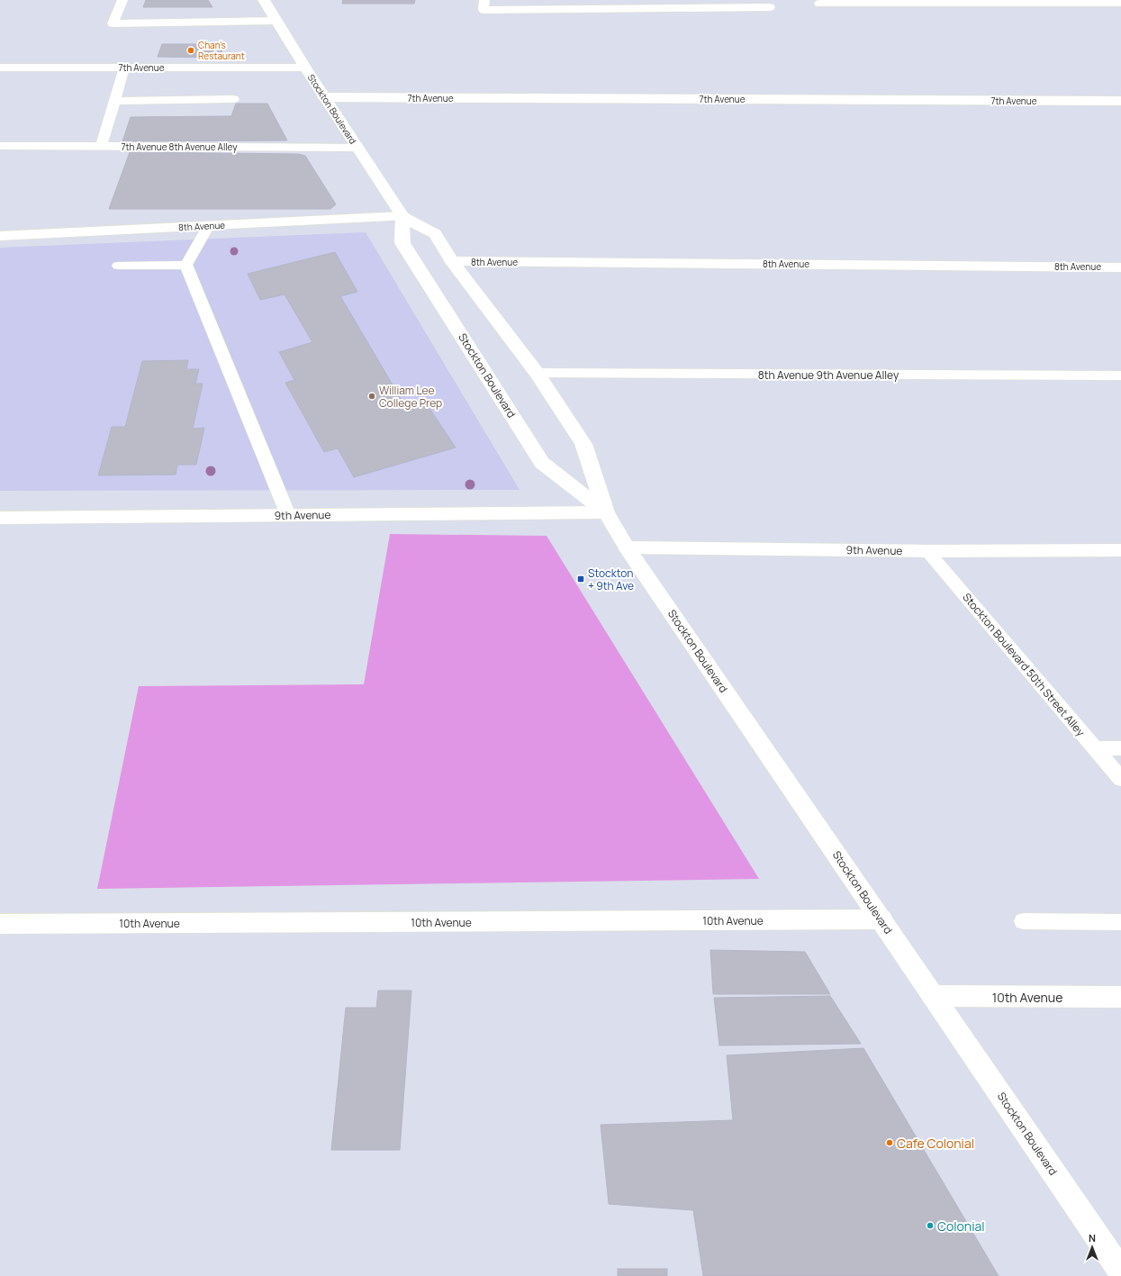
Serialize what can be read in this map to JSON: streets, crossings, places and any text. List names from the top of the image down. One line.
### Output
{"streets":{"street":["7th Avenue","Stockton Boulevard","8th Avenue","9th Avenue","10th Avenue"],"lane":["7th Avenue 8th Avenue Alley","8th Avenue 9th Avenue Alley","Stockton Boulevard 50th Street Alley"]},"crossings":[["7th Avenue","Stockton Boulevard"],["Stockton Boulevard","7th Avenue 8th Avenue Alley"],["Stockton Boulevard","8th Avenue"],["Stockton Boulevard","8th Avenue 9th Avenue Alley"],["Stockton Boulevard","9th Avenue"],["Stockton Boulevard","10th Avenue"],["9th Avenue","Stockton Boulevard 50th Street Alley"]],"places":{"other":["Chan's Restaurant","William Lee College Prep","Cafe Colonial","Colonial"],"transit":["Stockton + 9th Ave"]},"north":"top"}
